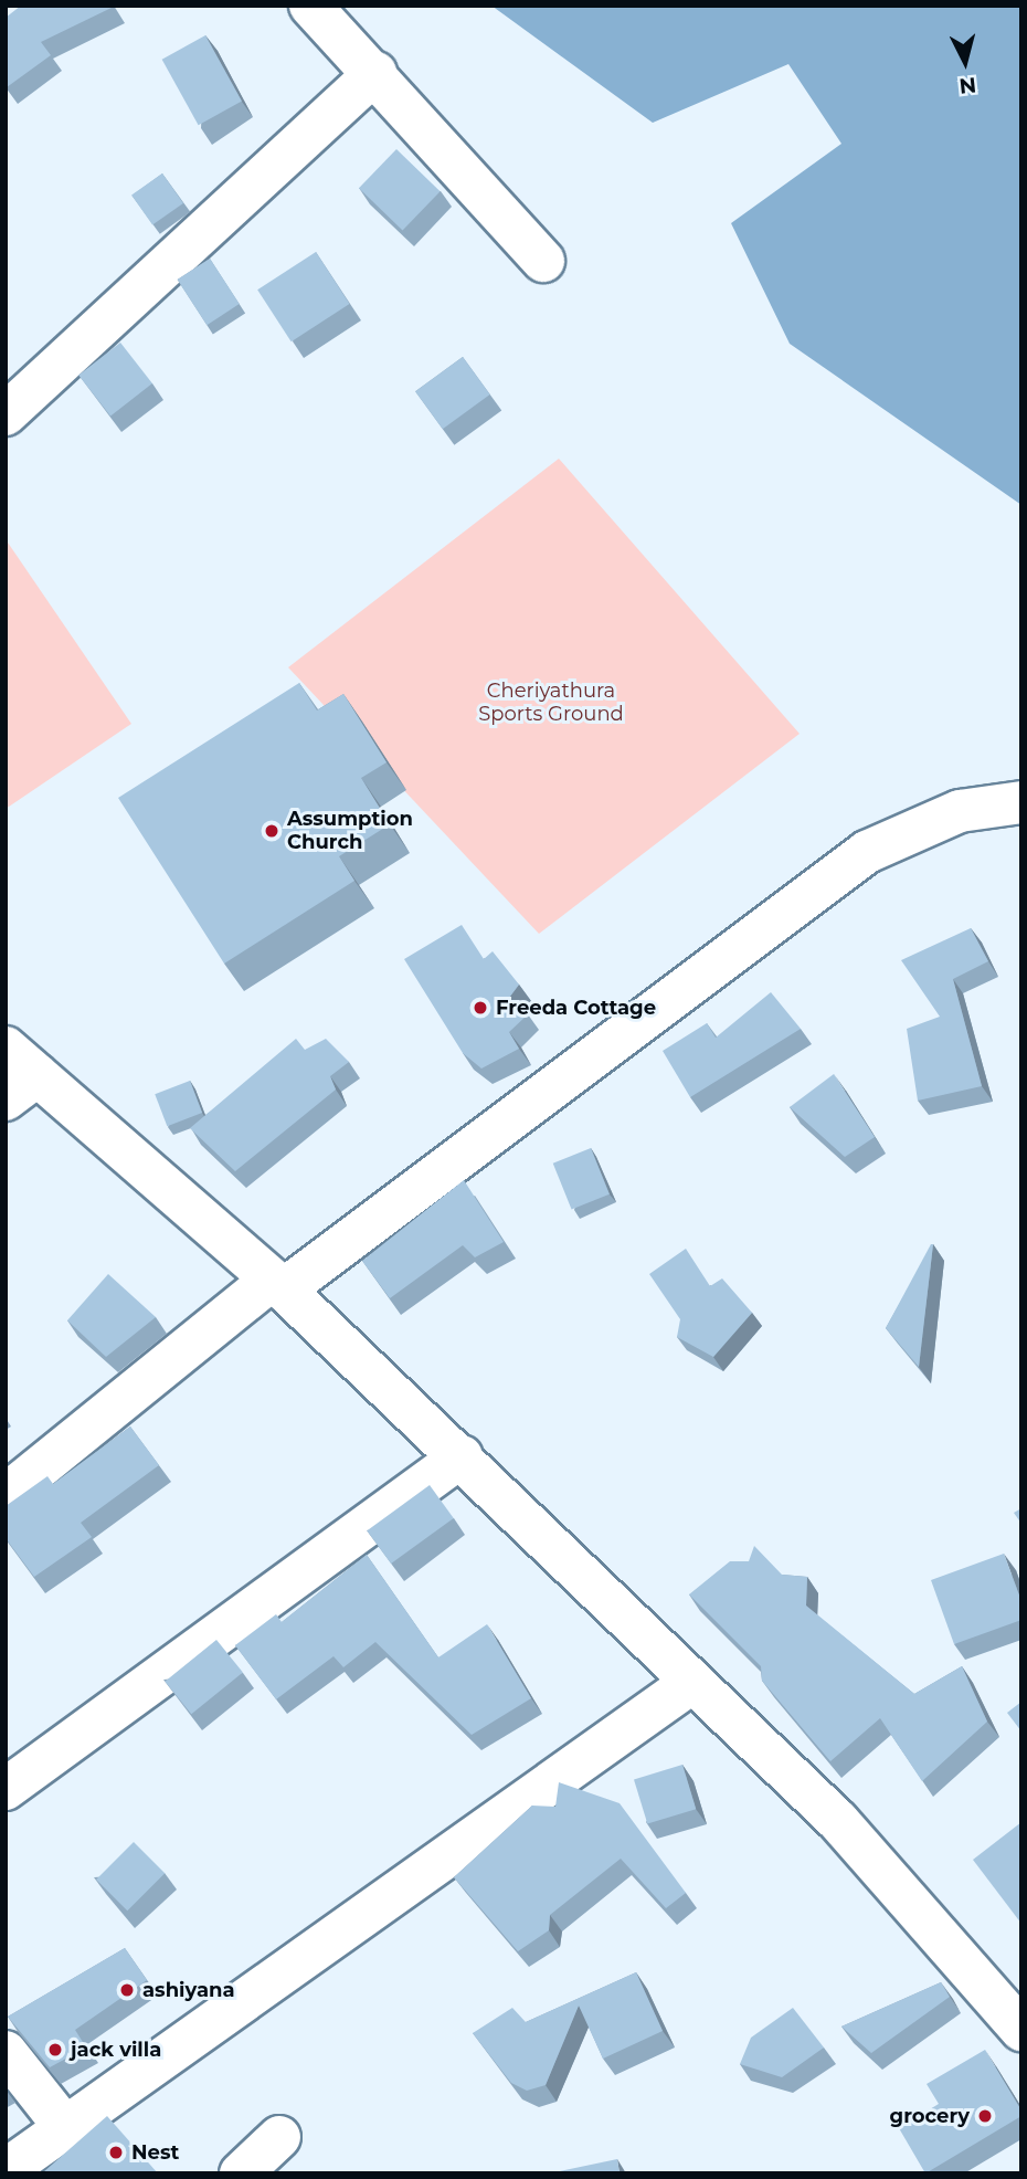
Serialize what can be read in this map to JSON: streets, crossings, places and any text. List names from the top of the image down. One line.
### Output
{"parks":["Cheriyathura Sports Ground"],"places":["Assumption Church","Freeda Cottage","ashiyana","jack villa","grocery","Nest"],"north":"bottom"}
